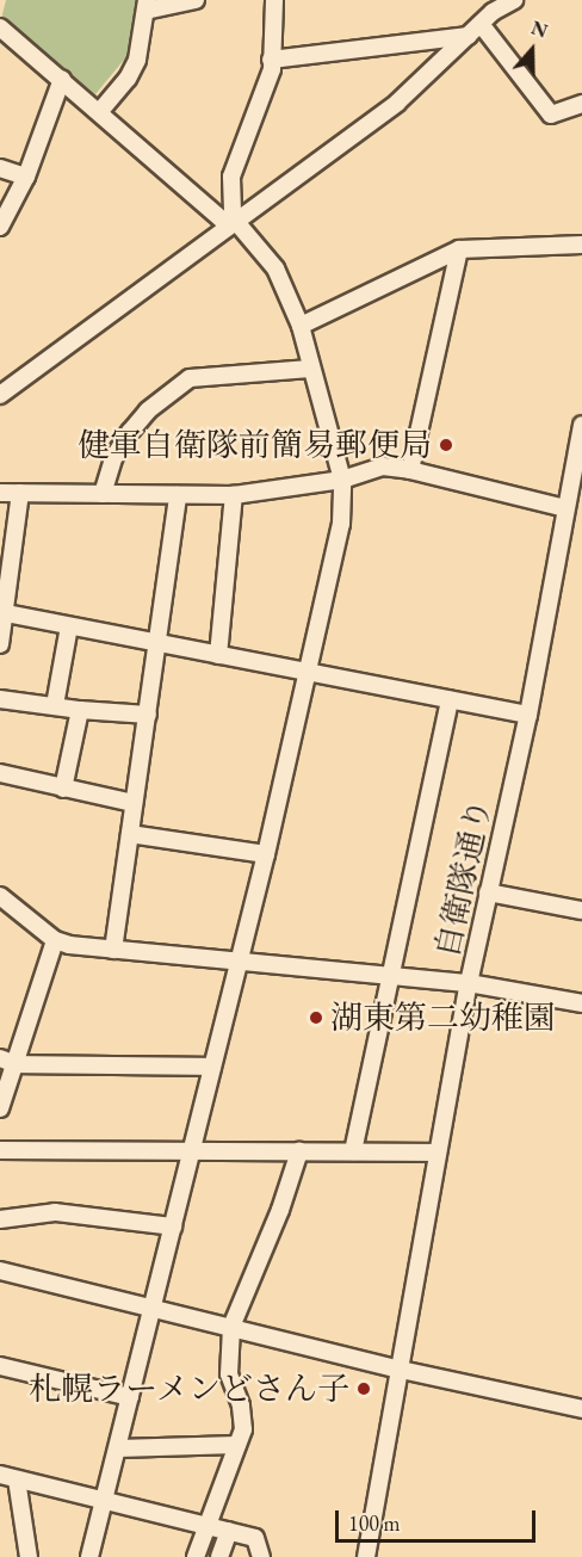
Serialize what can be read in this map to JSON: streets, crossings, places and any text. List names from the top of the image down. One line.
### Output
{"streets":{"street":["自衛隊通り"]},"places":["健軍自衛隊前簡易郵便局","湖東第二幼稚園","札幌ラーメンどさん子"],"scale_bar":"100 m","north":"top"}
